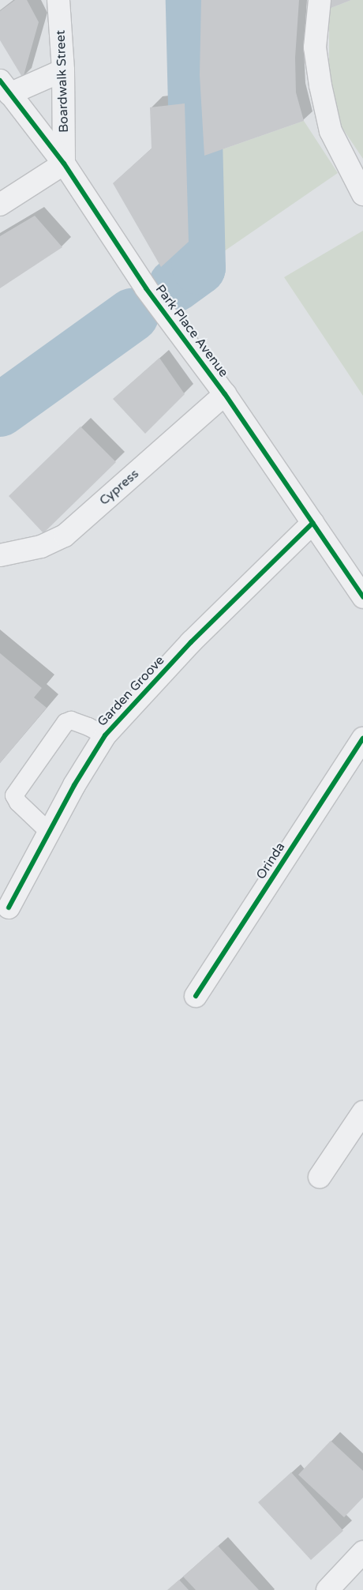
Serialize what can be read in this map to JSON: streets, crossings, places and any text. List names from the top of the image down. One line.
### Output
{"streets":{"street":["Boardwalk Street","Park Place Avenue","Cypress","Garden Groove","Orinda"]},"crossings":[["Boardwalk Street","Park Place Avenue"],["Park Place Avenue","Cypress"],["Park Place Avenue","Garden Groove"]]}
